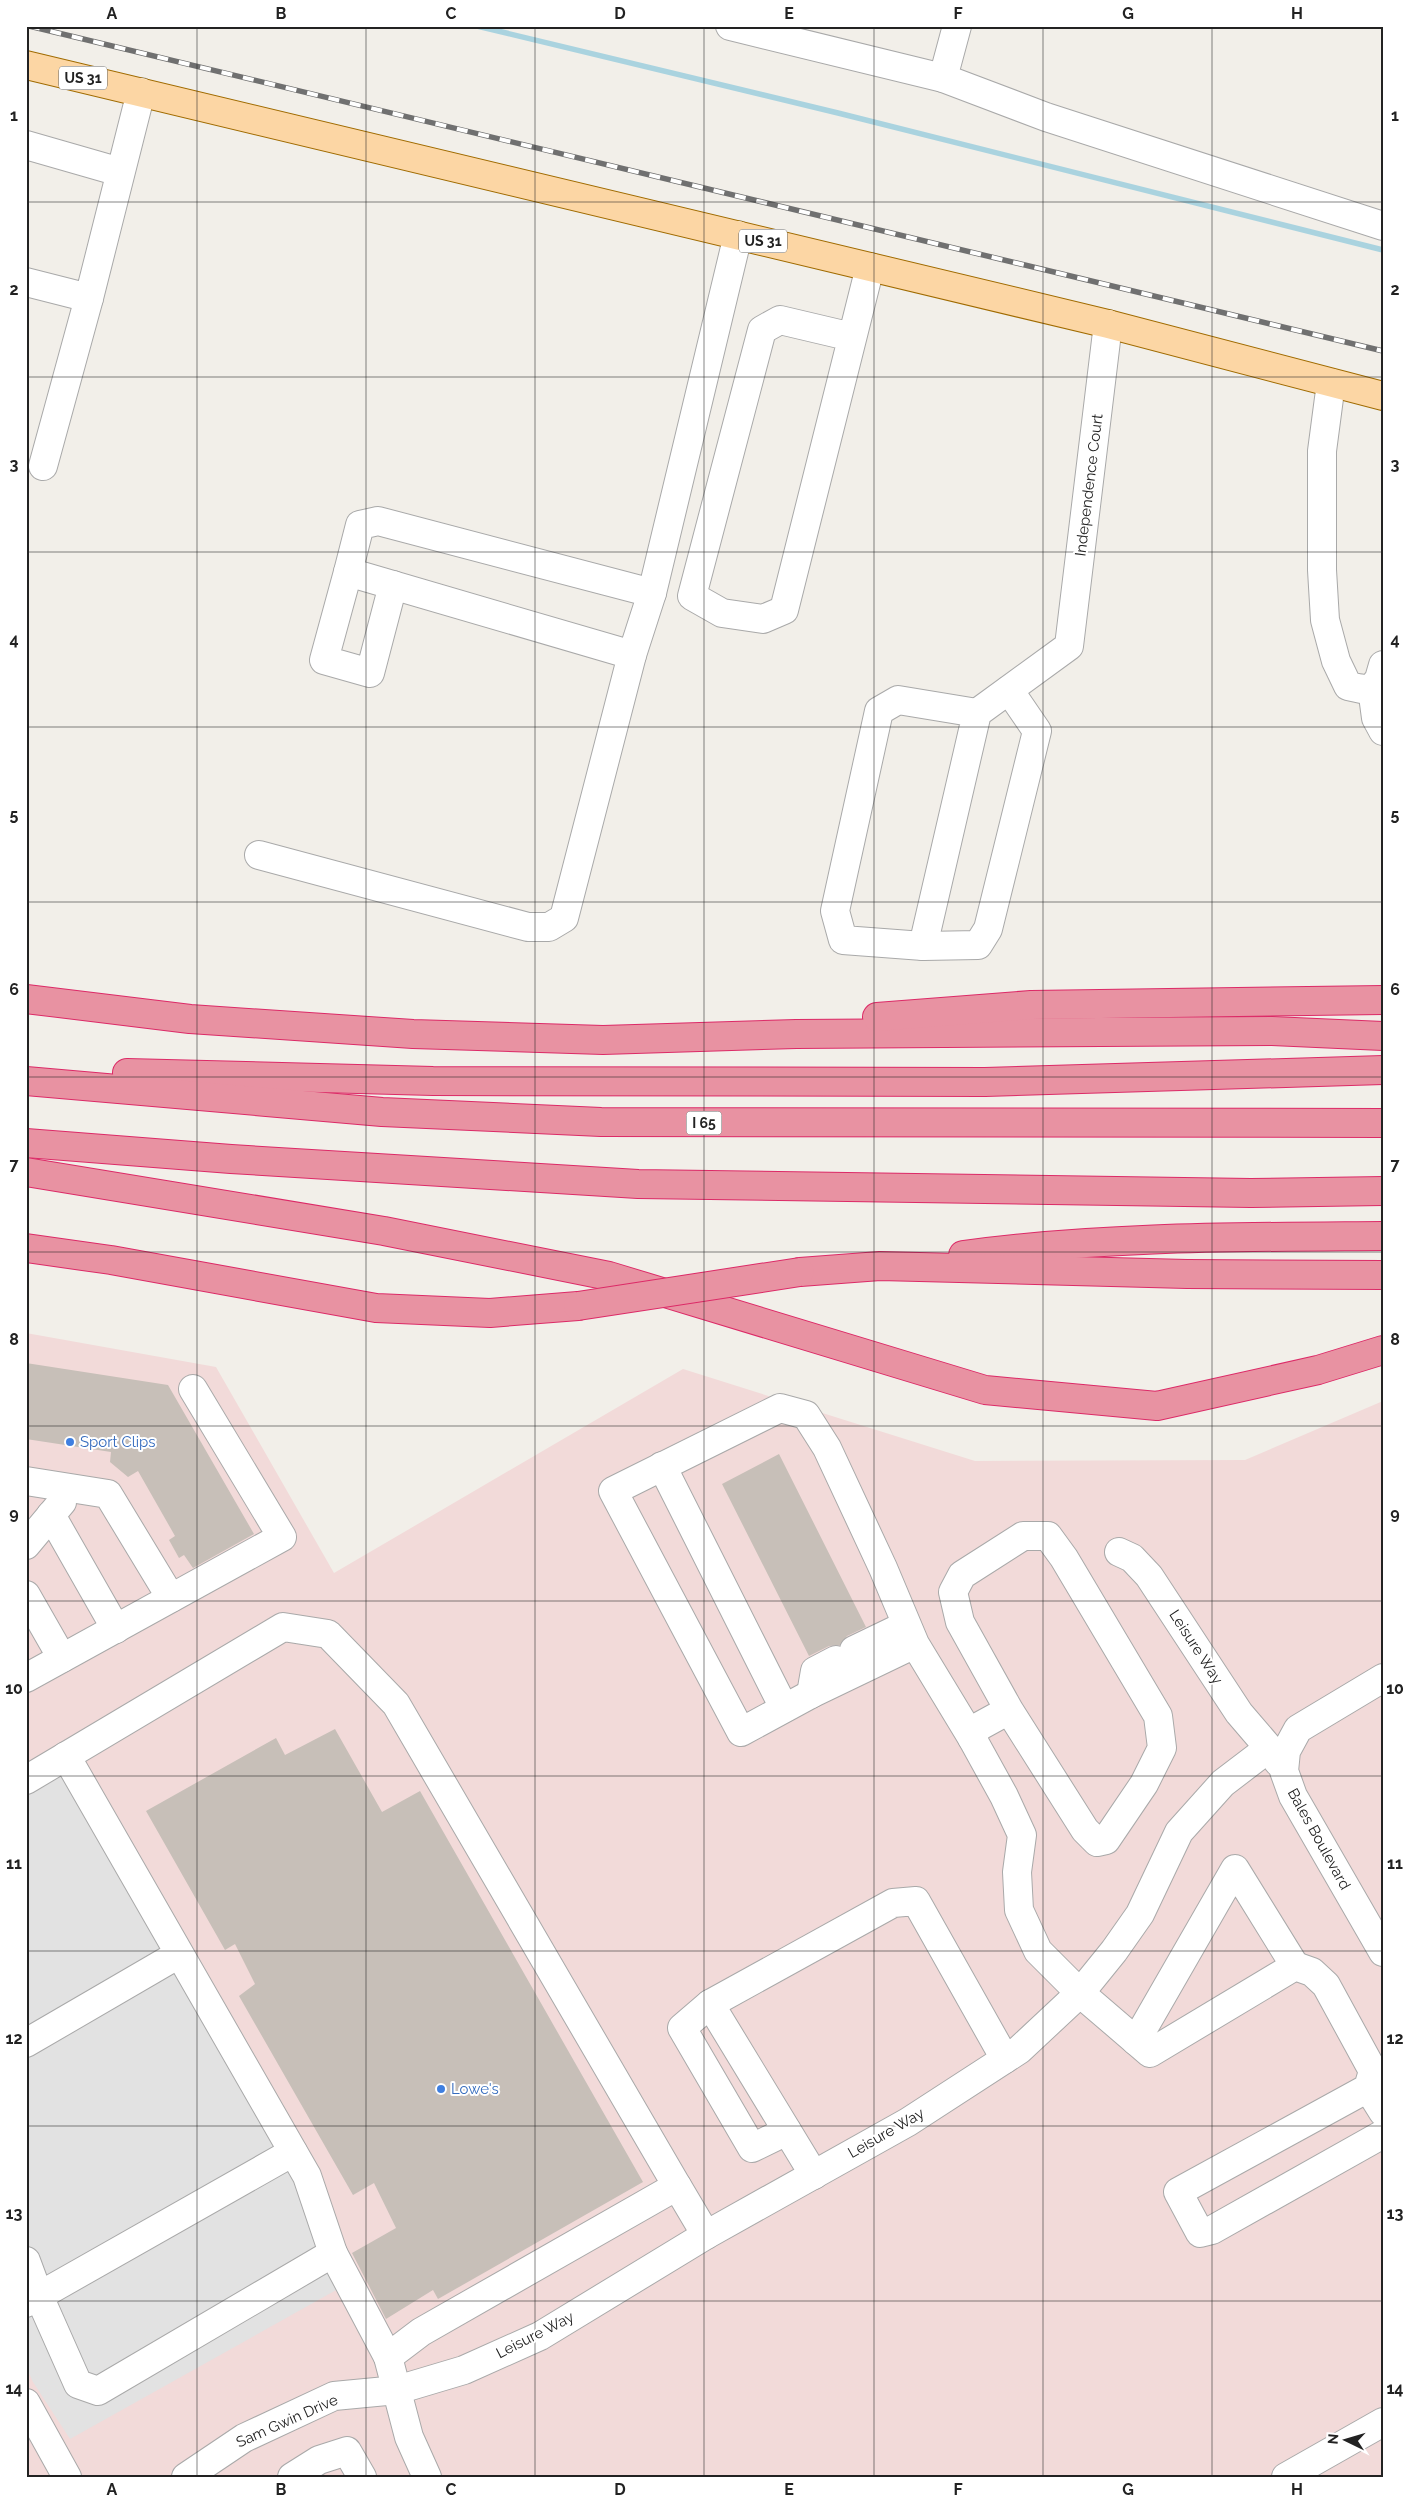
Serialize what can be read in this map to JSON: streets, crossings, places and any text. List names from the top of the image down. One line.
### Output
{"streets":{"highway":["I 65"],"main road":["US 31"],"street":["Independence Court","Leisure Way","Bales Boulevard","Sam Gwin Drive"]},"crossings":[["US 31","Independence Court"],["Leisure Way","Bales Boulevard"],["Leisure Way","Sam Gwin Drive"]],"places":["Sport Clips","Lowe's"],"north":"left","grid":{"columns":["A","B","C","D","E","F","G","H"],"rows":["1","2","3","4","5","6","7","8","9","10","11","12","13","14"]}}
